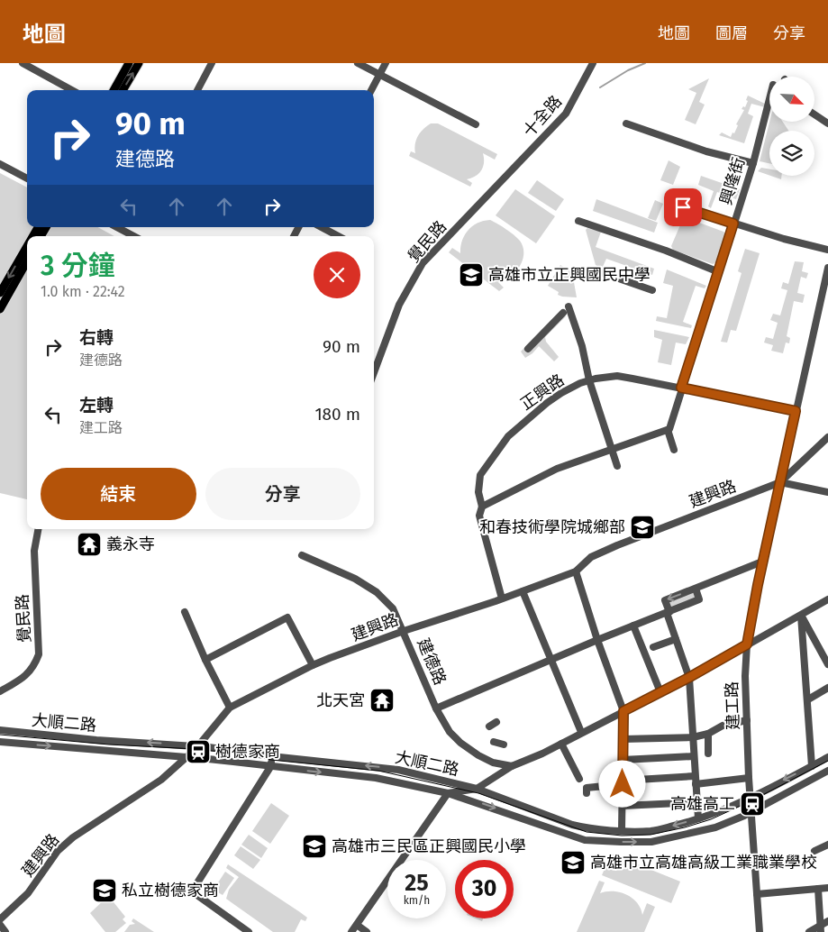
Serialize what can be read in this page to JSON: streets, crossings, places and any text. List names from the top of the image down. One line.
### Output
{"streets":{"street":["十全路","興隆街","覺民路","正興路","建興路","建德路","建工路","大順二路"]},"crossings":[["十全路","覺民路"],["興隆街","正興路"],["正興路","建興路"],["正興路","建工路"],["建興路","建德路"],["建興路","建工路"],["建興路","大順二路"],["建工路","大順二路"]],"places":{"school or university":["高雄市立正興國民中學","和春技術學院城鄉部","高雄市三民區正興國民小學","高雄市立高雄高級工業職業學校","私立樹德家商"],"temple":["義永寺","北天宮"],"station":["樹德家商","高雄高工"]},"north":"bottom right","page":{"header":"地圖","nav":["地圖","圖層","分享"],"turn":["90 m","建德路"],"heading":["3 分鐘","1.0 km · 22:42"],"list":[{"name":"右轉","note":"建德路","value":"90 m"},{"name":"左轉","note":"建工路","value":"180 m"}],"buttons":["結束","分享"],"speed":"25 km/h","limit":"30"}}
